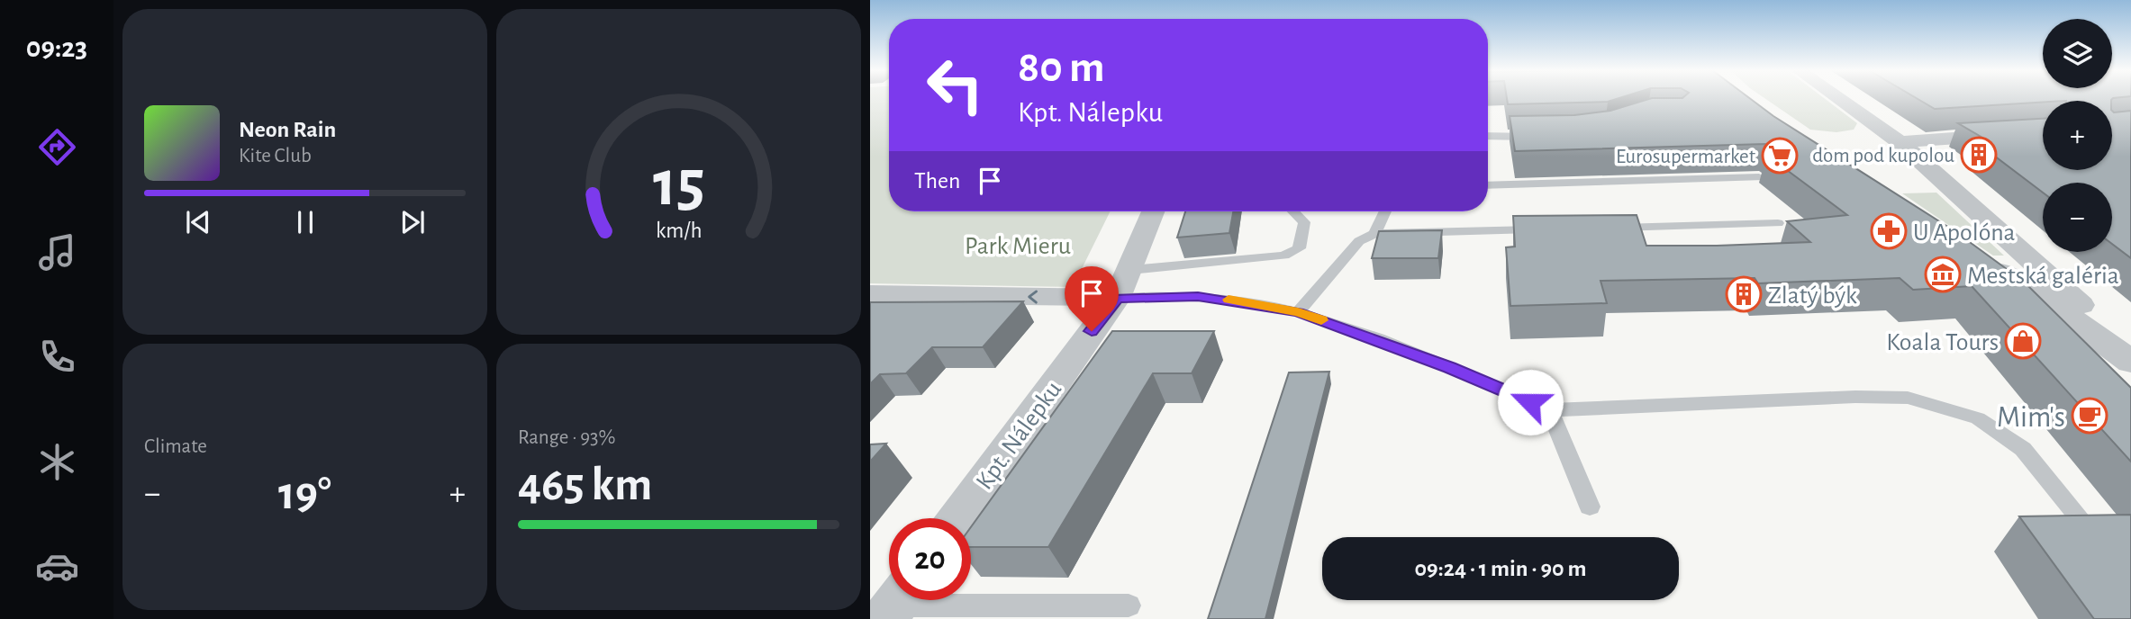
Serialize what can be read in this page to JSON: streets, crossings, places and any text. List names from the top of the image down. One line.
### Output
{"streets":{"street":["Kpt. Nálepku"]},"parks":["Park Mieru"],"places":{"building":["dom pod kupolou","Zlatý býk"],"supermarket":["Eurosupermarket"],"pharmacy":["U Apolóna"],"museum":["Mestská galéria"],"shop":["Koala Tours"],"cafe":["Mim's"]},"page":{"tabs":"09:23","map_buttons":["+","−"],"turn":["80 m","Kpt. Nálepku"],"song":["Neon Rain","Kite Club"],"then":"Then","tile":["Climate",["Range · 93%","465 km"]],"heat":["−","19°","+"],"limit":"20","trip":"09:24 · 1 min · 90 m","gauge":["15","km/h"]}}
